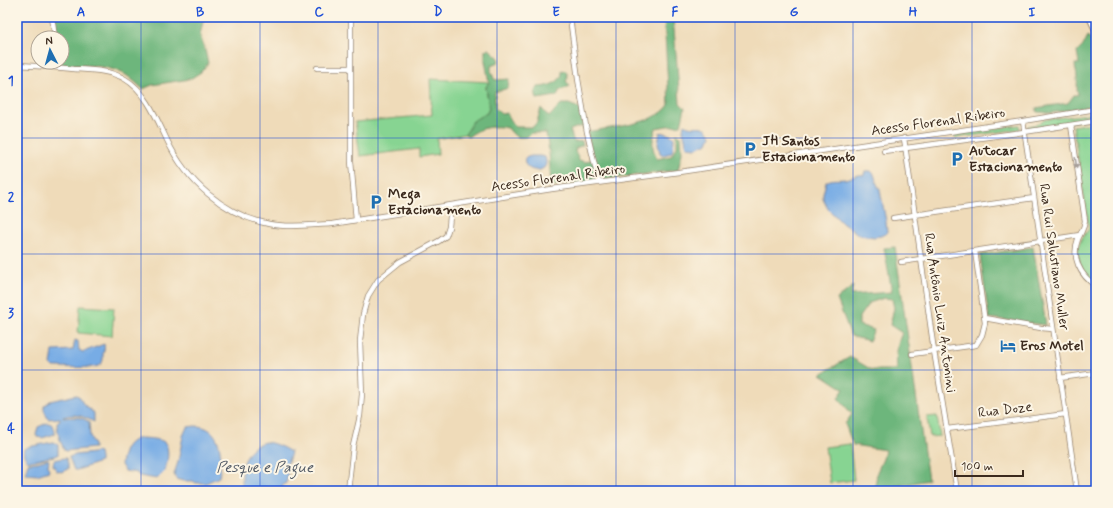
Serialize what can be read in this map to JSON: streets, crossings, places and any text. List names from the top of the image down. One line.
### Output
{"streets":{"street":["Acesso Florenal Ribeiro","Rua Rui Salustiano Muller","Rua Antônio Luiz Antonini","Rua Doze"]},"crossings":[["Acesso Florenal Ribeiro","Rua Rui Salustiano Muller"],["Acesso Florenal Ribeiro","Rua Antônio Luiz Antonini"],["Rua Rui Salustiano Muller","Rua Doze"],["Rua Antônio Luiz Antonini","Rua Doze"]],"water":["Pesque e Pague"],"places":{"parking":["JH Santos Estacionamento","Autocar Estacionamento","Mega Estacionamento"],"hotel":["Eros Motel"]},"scale_bar":"100 m","north":"top","grid":{"columns":["A","B","C","D","E","F","G","H","I"],"rows":["1","2","3","4"]}}
